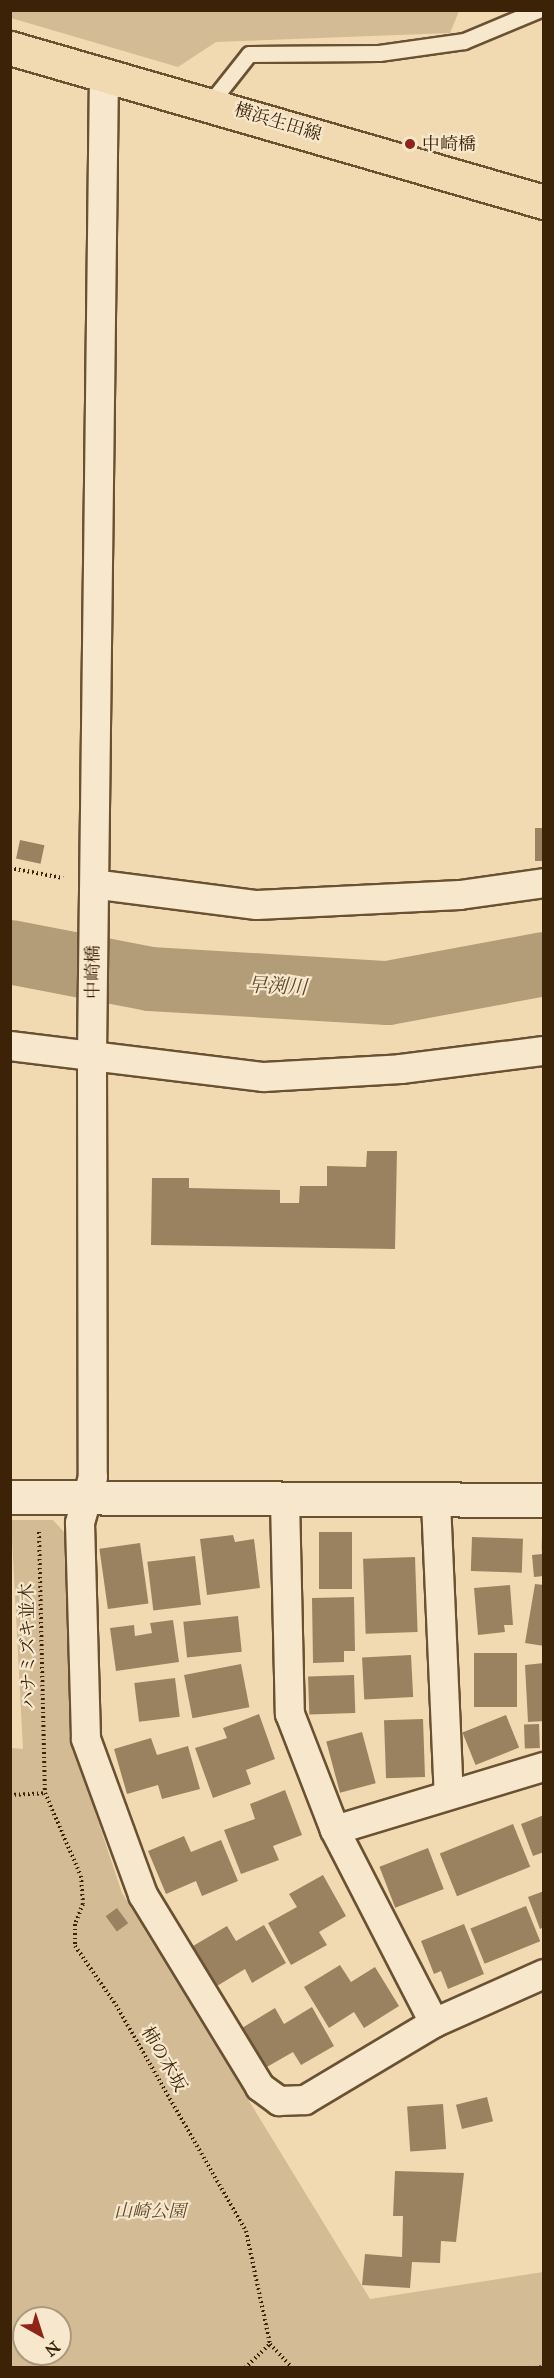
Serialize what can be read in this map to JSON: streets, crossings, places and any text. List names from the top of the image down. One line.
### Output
{"streets":{"main road":["横浜生田線"],"street":["中崎橋"],"path":["ハナミズキ並木","柿の木坂"]},"crossings":[["横浜生田線","中崎橋"],["ハナミズキ並木","柿の木坂"]],"water":["早渕川"],"parks":["山崎公園"],"places":["中崎橋"],"north":"bottom right"}
